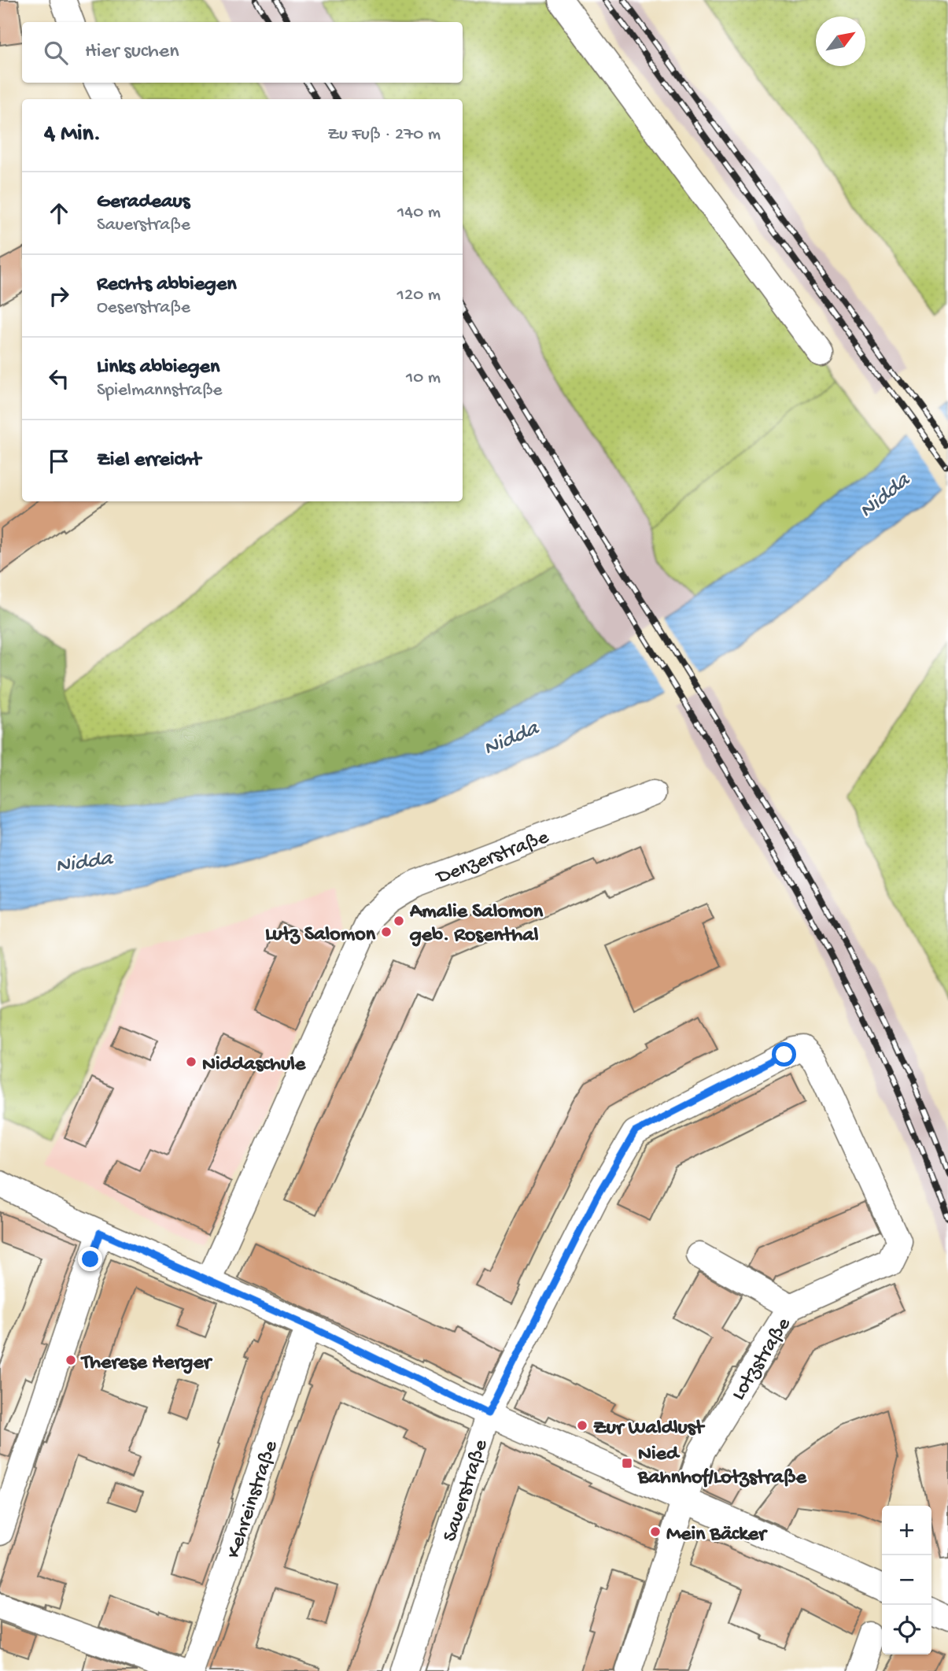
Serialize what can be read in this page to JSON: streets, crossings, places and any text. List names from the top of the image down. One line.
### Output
{"streets":{"street":["Denzerstraße","Lotzstraße","Sauerstraße","Kehreinstraße"]},"crossings":[["Lotzstraße","Sauerstraße"]],"water":["Nidda"],"places":{"other":["Amalie Salomon geb. Rosenthal","Lutz Salomon","Niddaschule","Therese Herger","Zur Waldlust","Mein Bäcker"],"transit":["Nied Bahnhof/Lotzstraße"]},"north":"top right","page":{"search":"Hier suchen","heading":["4 Min.","Zu Fuß · 270 m"],"list":[["Geradeaus","Sauerstraße","140 m"],["Rechts abbiegen","Oeserstraße","120 m"],["Links abbiegen","Spielmannstraße","10 m"],"Ziel erreicht"],"map_buttons":["+","−"]}}
